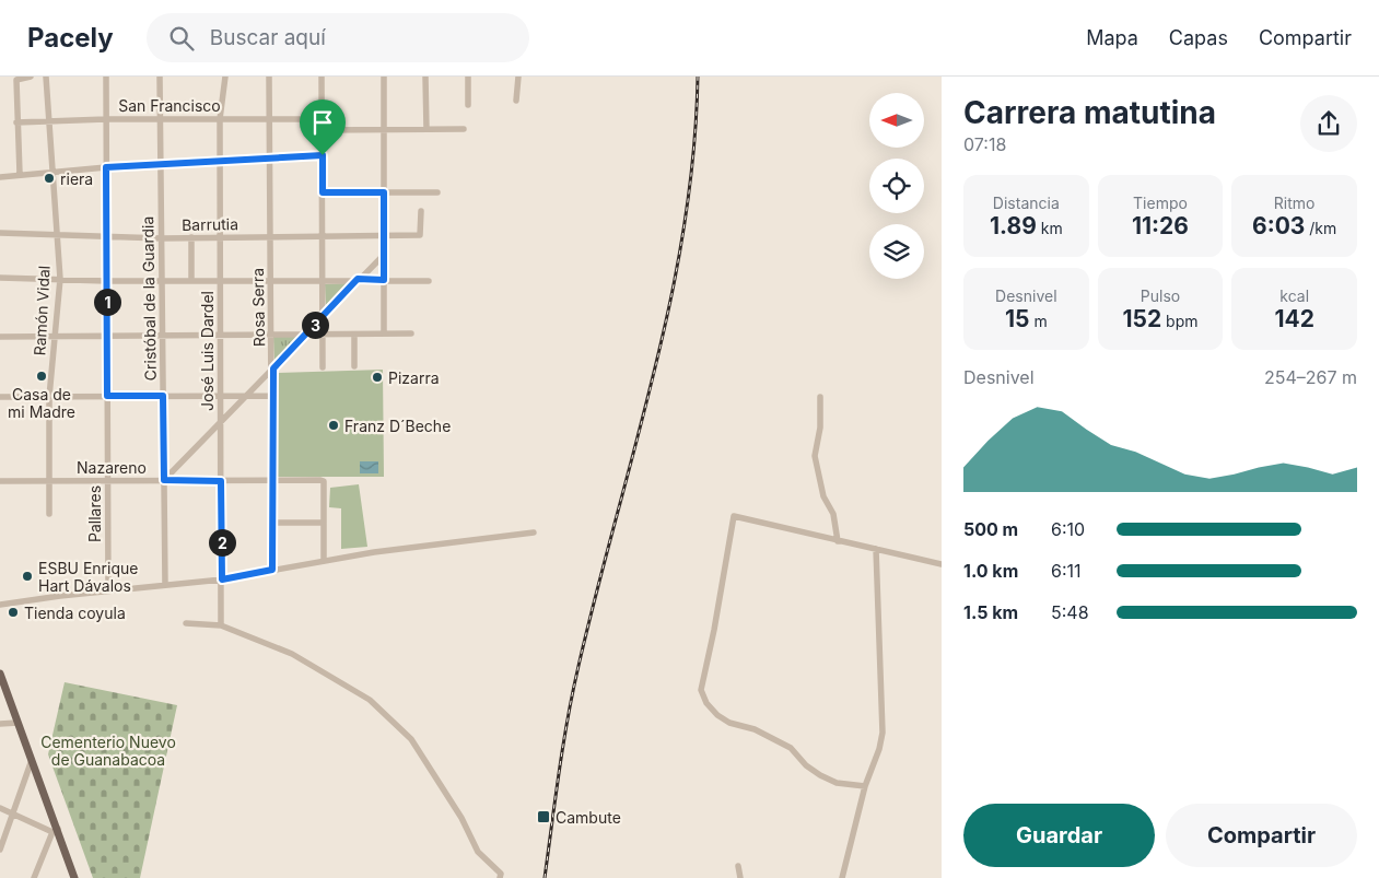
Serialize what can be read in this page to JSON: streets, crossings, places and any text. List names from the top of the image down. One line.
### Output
{"streets":{"street":["San Francisco","Barrutia","Cristóbal de la Guardia","Rosa Serra","Ramón Vidal","José Luis Dardel","Nazareno","Pallares"]},"crossings":[["San Francisco","Cristóbal de la Guardia"],["San Francisco","Rosa Serra"],["San Francisco","Ramón Vidal"],["San Francisco","José Luis Dardel"],["San Francisco","Pallares"],["Barrutia","Cristóbal de la Guardia"],["Barrutia","Rosa Serra"],["Barrutia","Ramón Vidal"],["Barrutia","José Luis Dardel"],["Barrutia","Pallares"],["Cristóbal de la Guardia","Nazareno"],["Rosa Serra","Nazareno"],["Ramón Vidal","Nazareno"],["José Luis Dardel","Nazareno"],["Nazareno","Pallares"]],"parks":["Cementerio Nuevo de Guanabacoa"],"places":{"other":["riera","Casa de mi Madre","Pizarra","Franz D´Beche","ESBU Enrique Hart Dávalos","Tienda coyula"],"transit":["Cambute"]},"north":"left","page":{"header":"Pacely","search":"Buscar aquí","nav":["Mapa","Capas","Compartir"],"heading":["Carrera matutina","07:18"],"stats":[["Distancia","1.89 km"],["Tiempo","11:26"],["Ritmo","6:03 /km"],["Desnivel","15 m"],["Pulso","152 bpm"],["kcal","142"]],"pins":["1","3","2"],"chart":["Desnivel","254–267 m"],"list":[{"name":"500 m","note":"6:10"},{"name":"1.0 km","note":"6:11"},{"name":"1.5 km","note":"5:48"}],"buttons":["Guardar","Compartir"]}}
